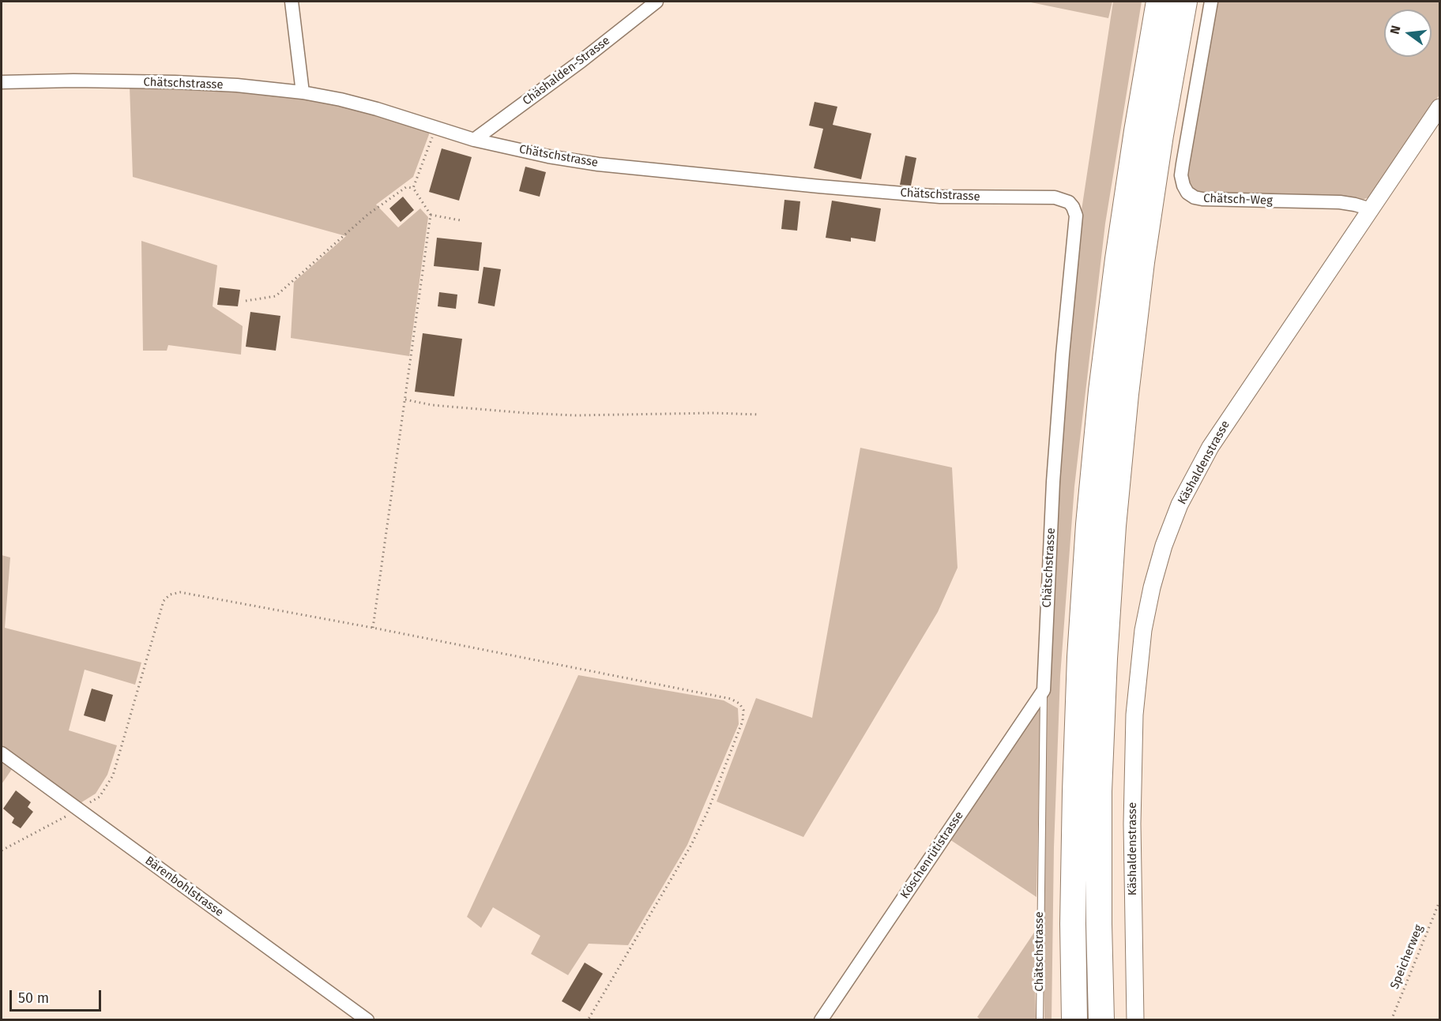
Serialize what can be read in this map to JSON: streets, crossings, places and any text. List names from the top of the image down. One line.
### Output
{"streets":{"street":["Chäshalden-Strasse","Chätschstrasse","Chätsch-Weg","Käshaldenstrasse","Köschenrütistrasse","Bärenbohlstrasse"],"path":["Speicherweg"]},"crossings":[["Chäshalden-Strasse","Chätschstrasse"],["Chätschstrasse","Köschenrütistrasse"],["Chätsch-Weg","Käshaldenstrasse"]],"scale_bar":"50 m","north":"left"}
